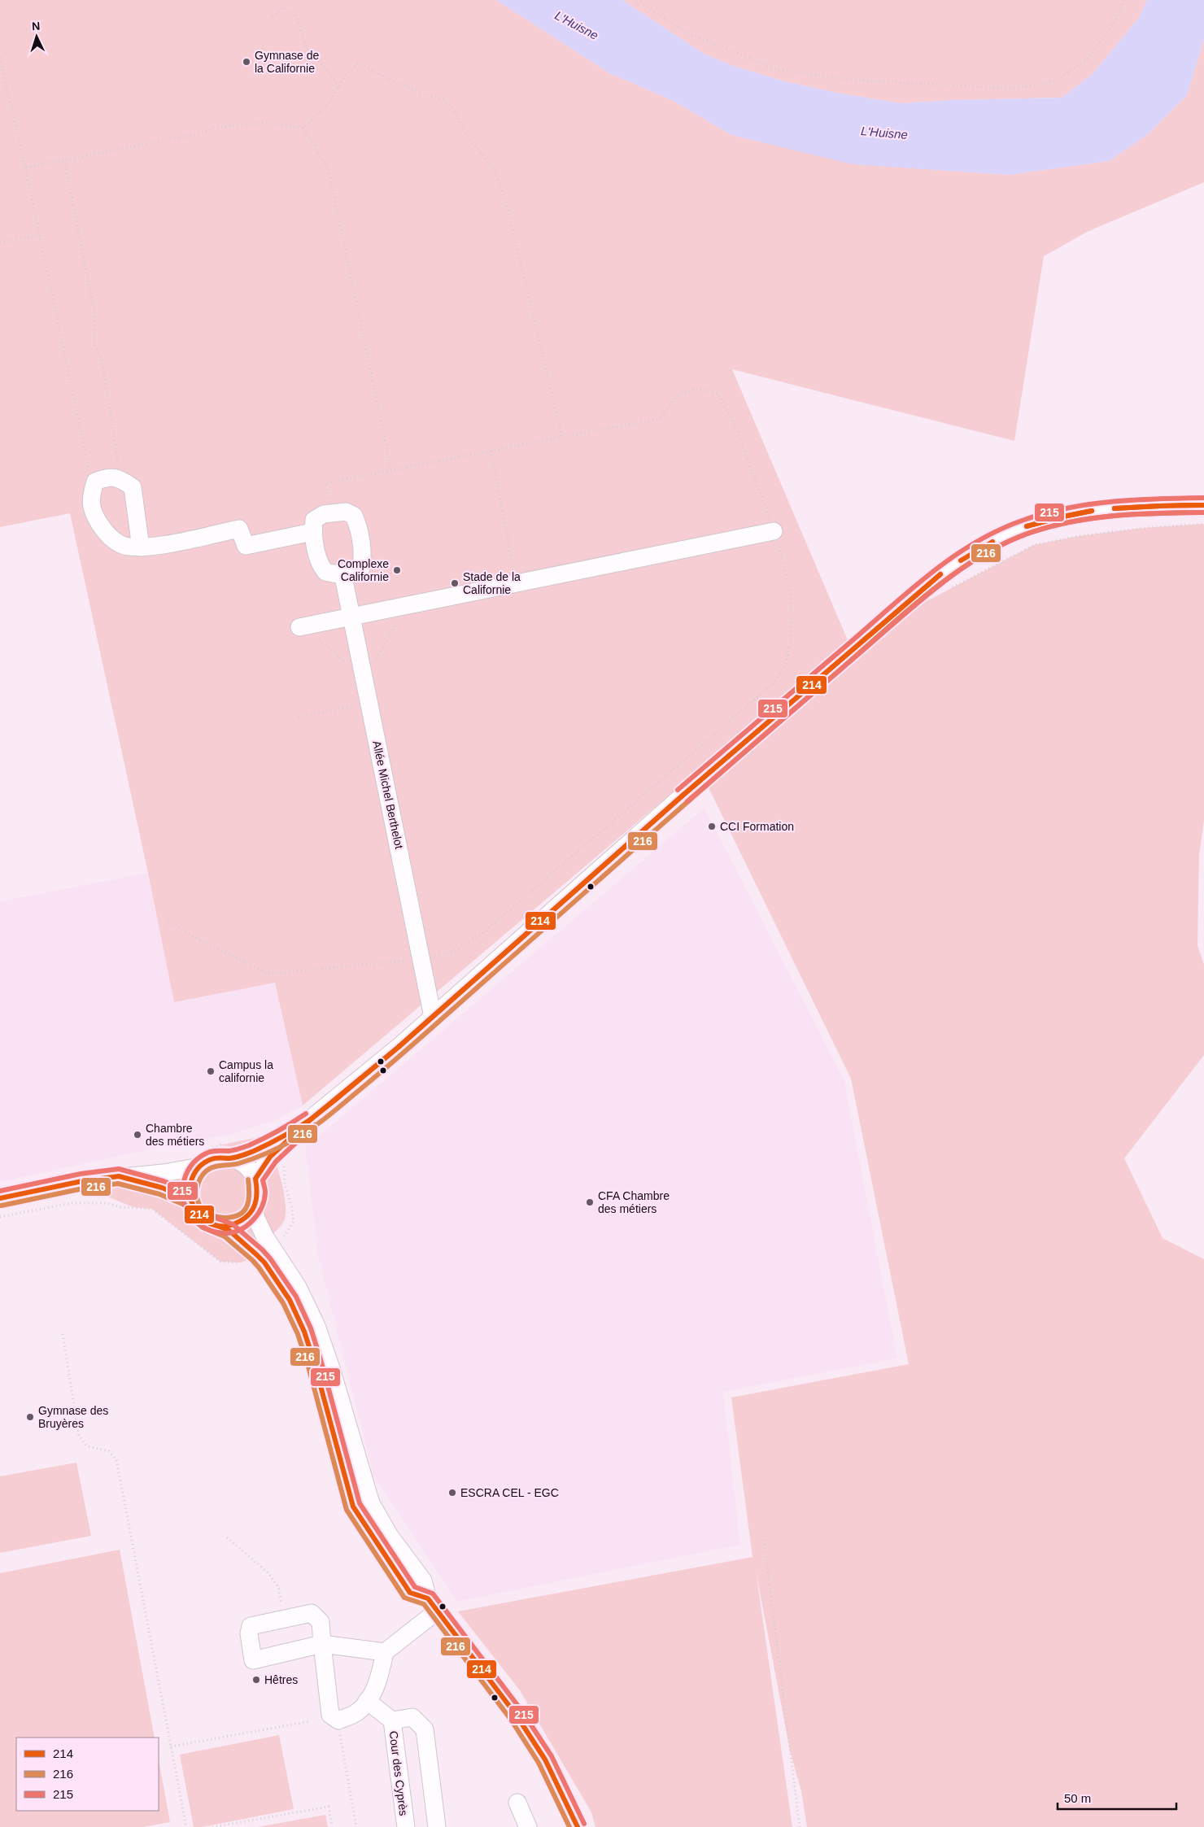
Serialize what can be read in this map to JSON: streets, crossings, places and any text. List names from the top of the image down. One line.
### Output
{"streets":{"street":["Allée Michel Berthelot","Cour des Cyprès"]},"water":["L'Huisne"],"places":["Gymnase de la Californie","Complexe Californie","Stade de la Californie","CCI Formation","Campus la californie","Chambre des métiers","CFA Chambre des métiers","Gymnase des Bruyères","ESCRA CEL - EGC","Hêtres"],"lines":["transit line 215","transit line 214","transit line 216"],"legend":["214","216","215"],"scale_bar":"50 m","north":"top"}
